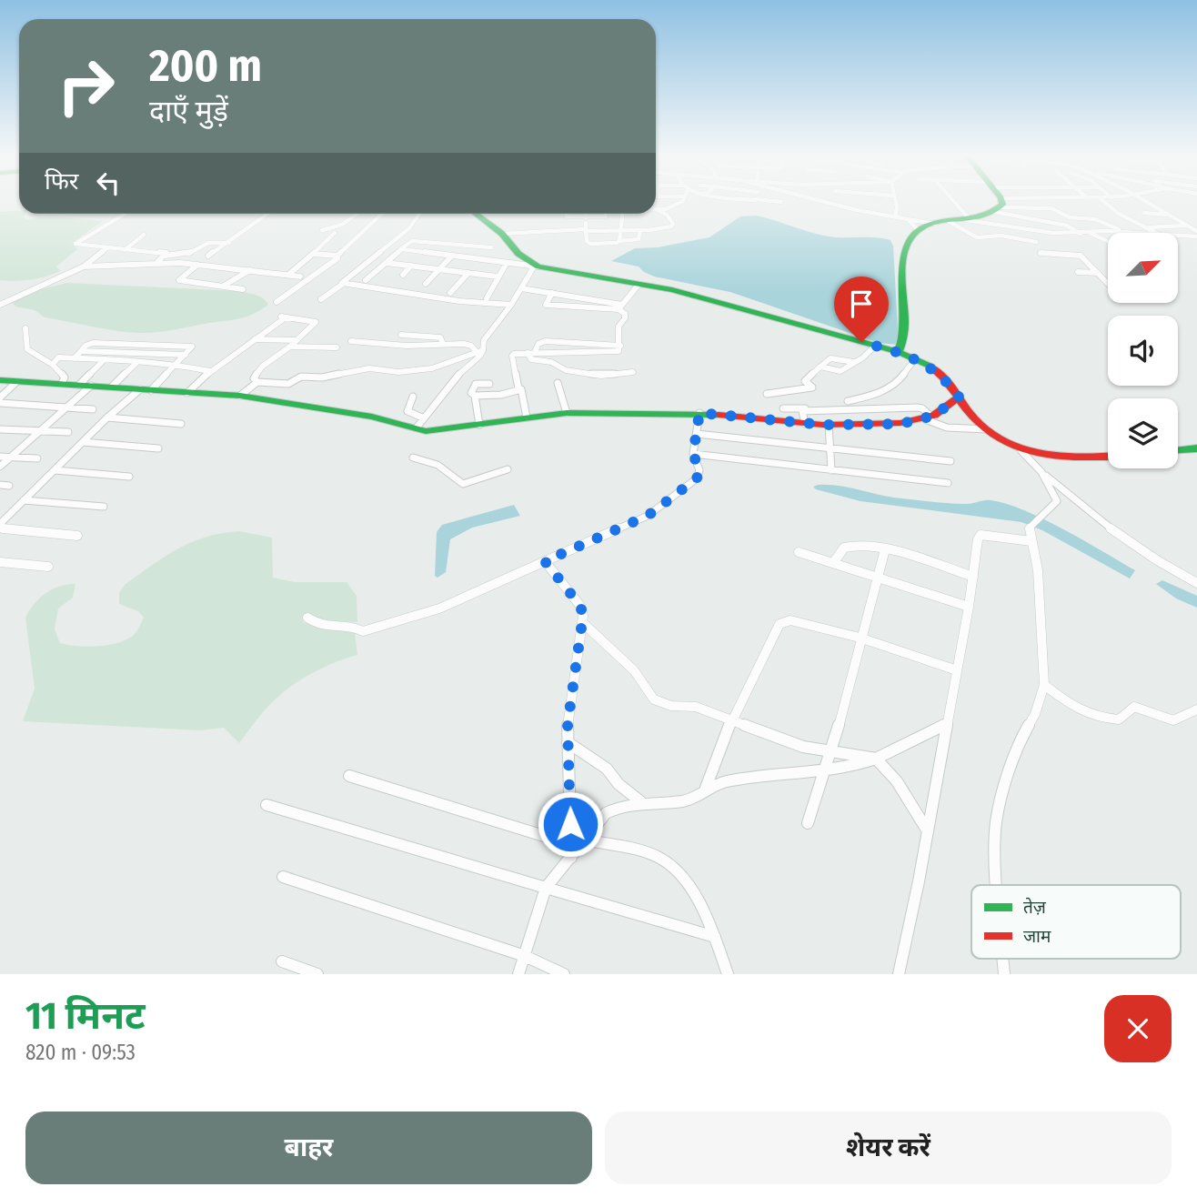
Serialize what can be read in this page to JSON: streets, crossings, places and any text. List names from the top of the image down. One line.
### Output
{"legend":["तेज़","जाम"],"north":"top right","page":{"turn":["200 m","दाएँ मुड़ें"],"then":"फिर","heading":["11 मिनट","820 m · 09:53"],"buttons":["बाहर","शेयर करें"]}}
